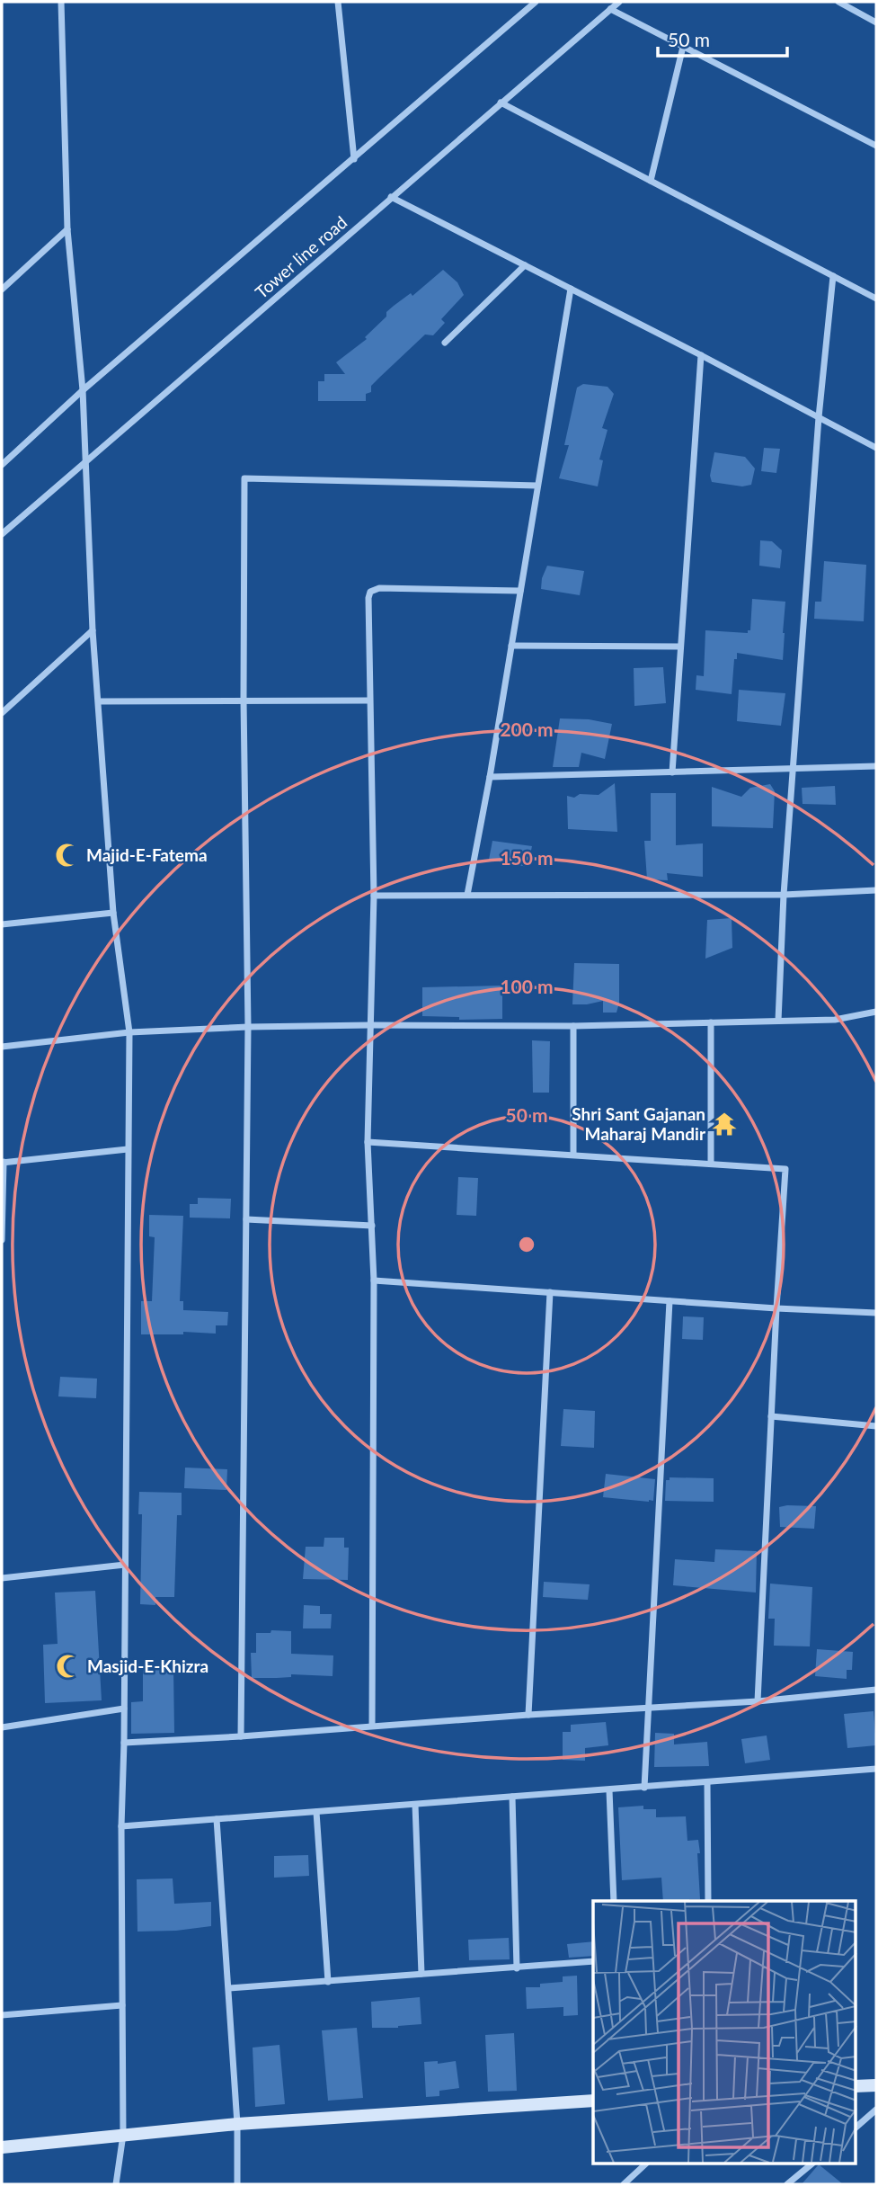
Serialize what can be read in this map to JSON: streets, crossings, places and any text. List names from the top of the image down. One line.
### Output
{"streets":{"street":["Tower line road"]},"places":{"mosque":["Majid-E-Fatema","Masjid-E-Khizra"],"temple":["Shri Sant Gajanan Maharaj Mandir"]},"scale_bar":"50 m","rings":["200 m","150 m","100 m","50 m"]}
